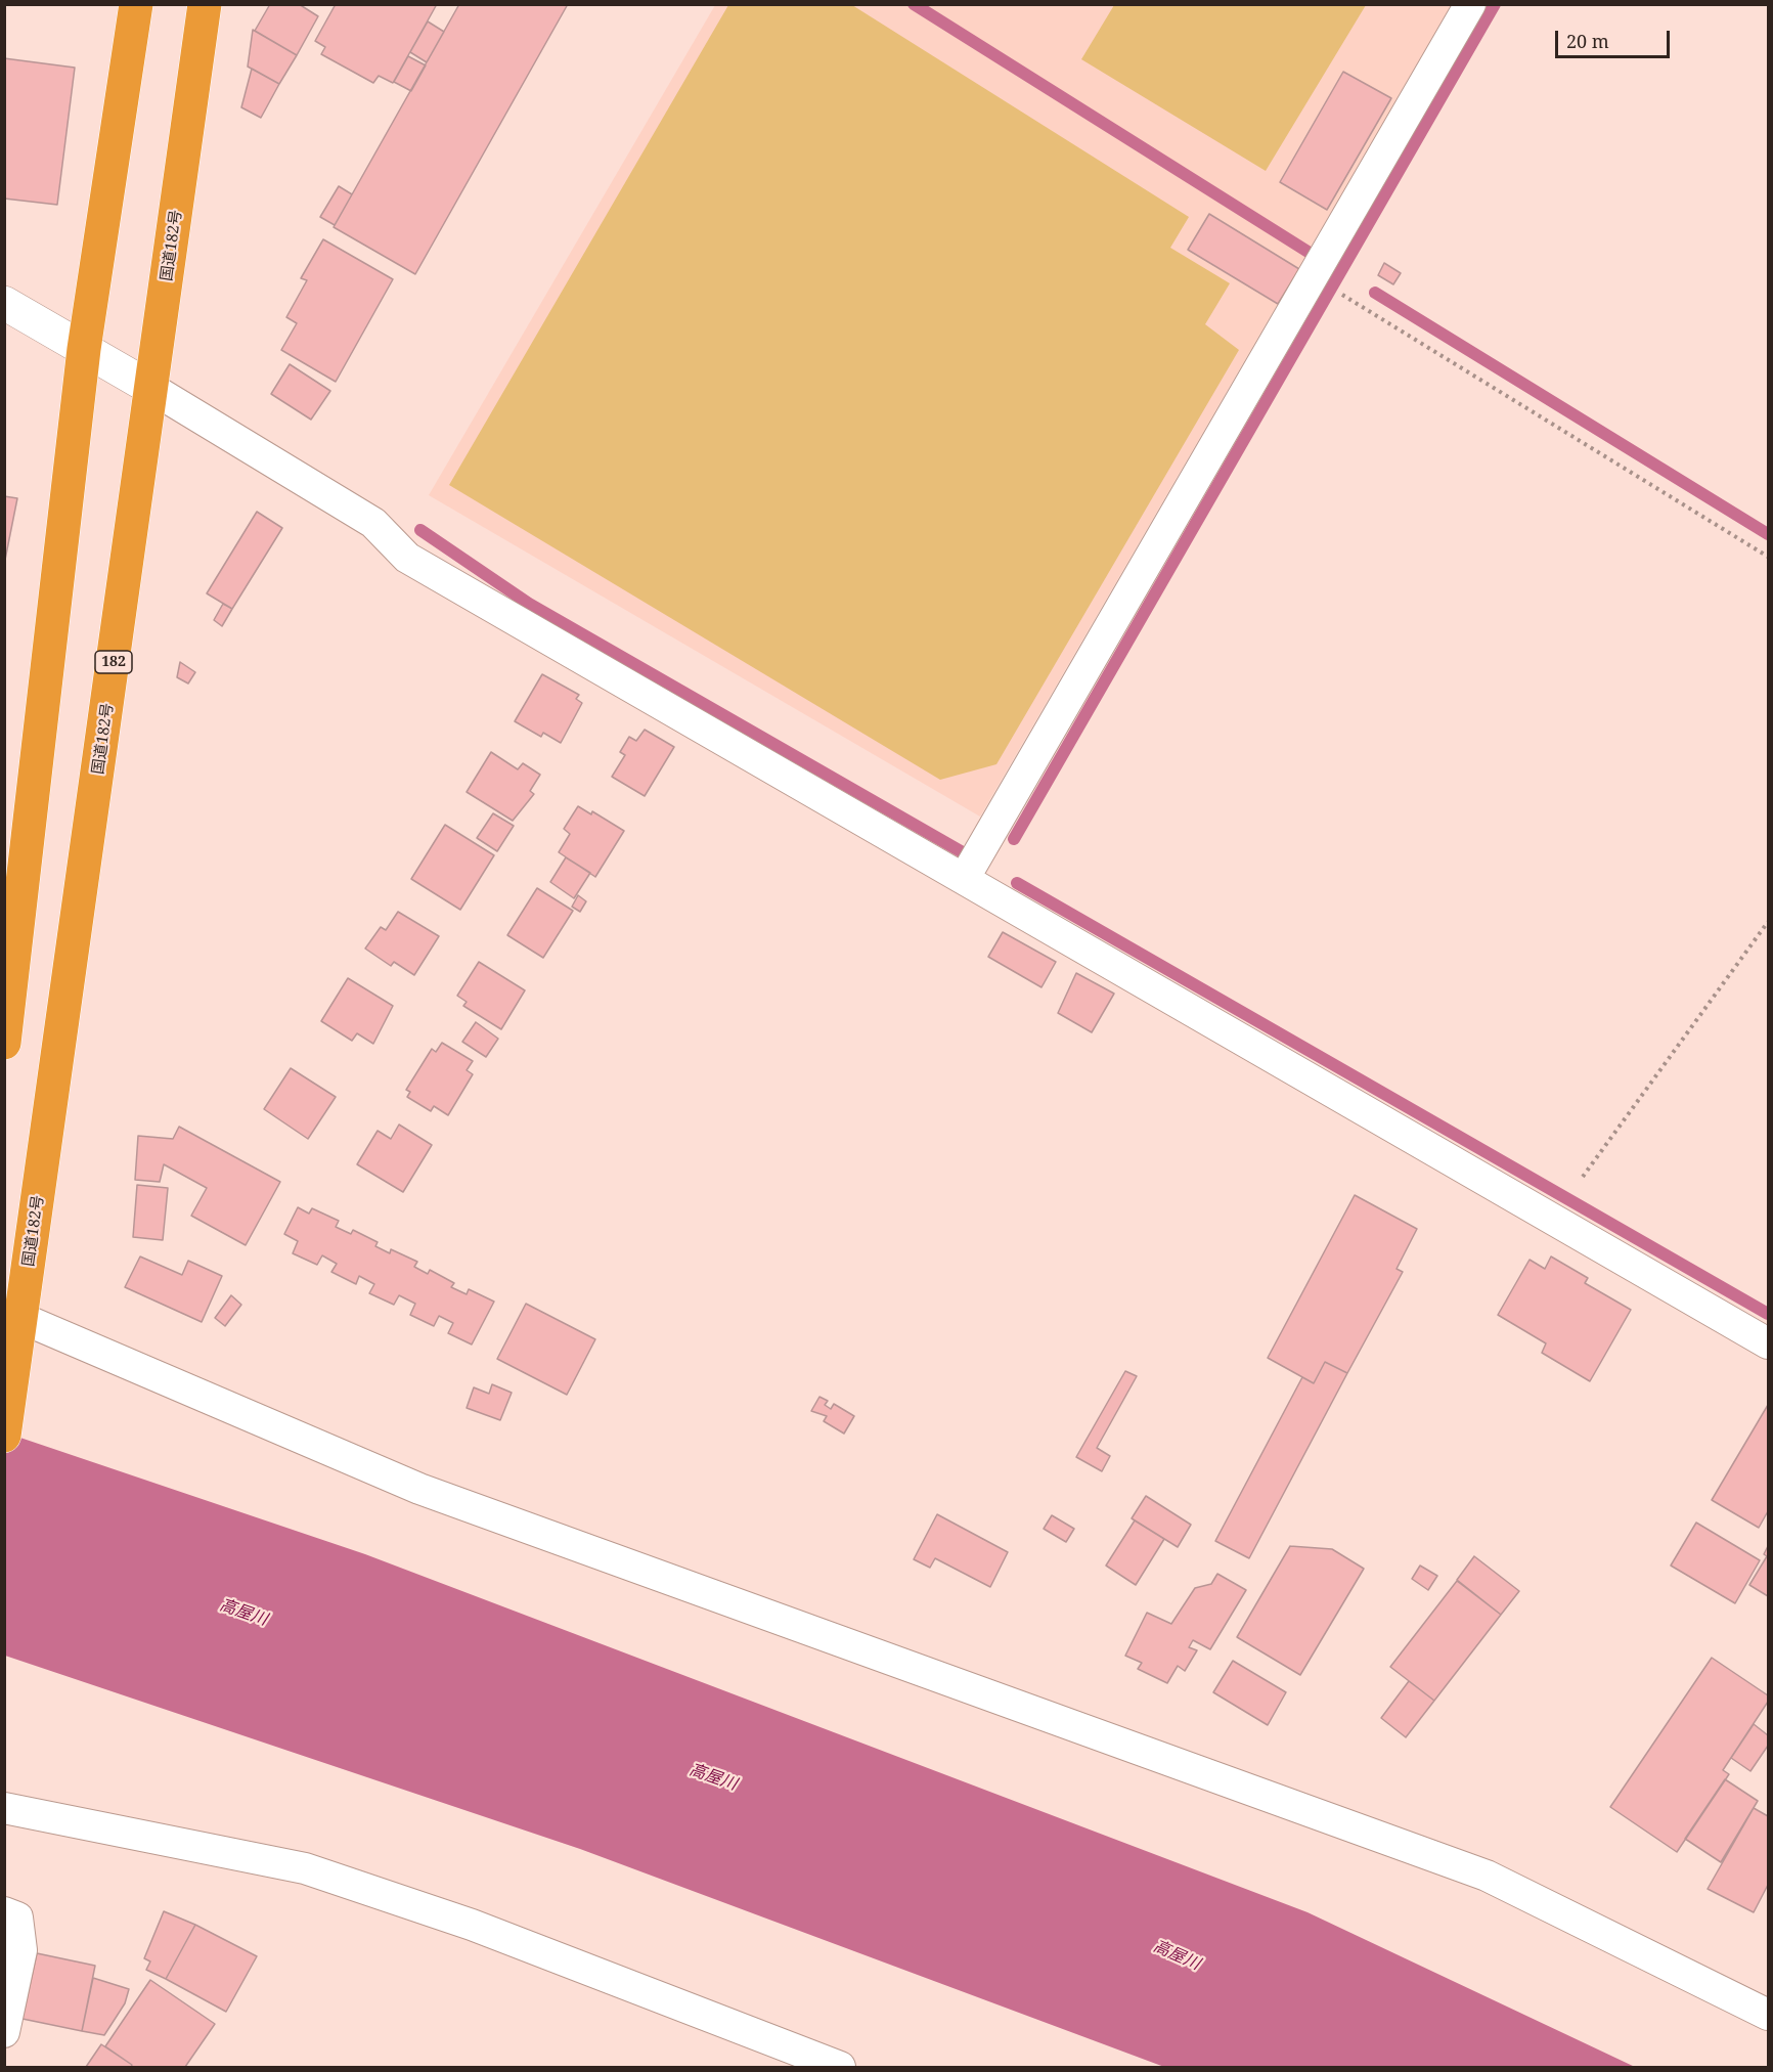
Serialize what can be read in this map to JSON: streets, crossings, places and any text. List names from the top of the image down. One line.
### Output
{"streets":{"highway":["国道182号","182"]},"water":["高屋川"],"scale_bar":"20 m"}
